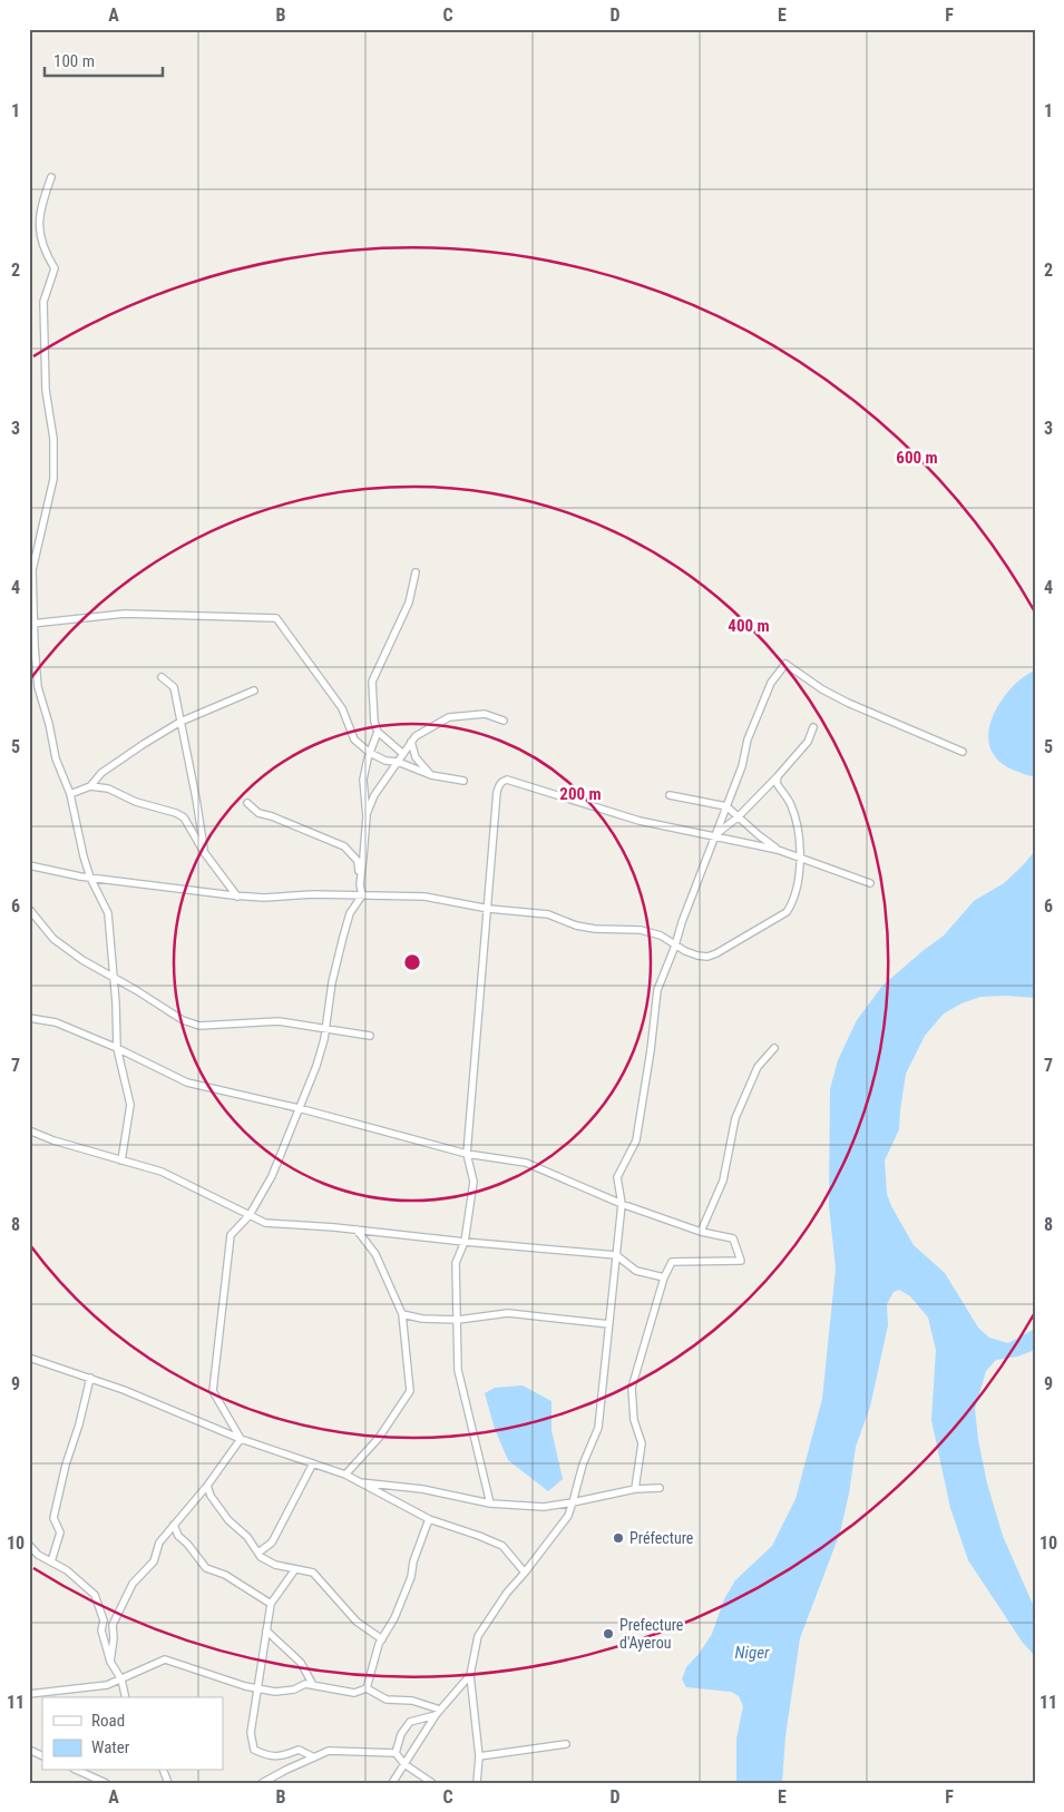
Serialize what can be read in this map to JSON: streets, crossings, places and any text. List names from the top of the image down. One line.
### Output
{"water":["Niger"],"places":["Préfecture","Prefecture d'Ayerou"],"legend":["Road","Water"],"scale_bar":"100 m","grid":{"columns":["A","B","C","D","E","F"],"rows":["1","2","3","4","5","6","7","8","9","10","11"]},"rings":["600 m","400 m","200 m"]}
